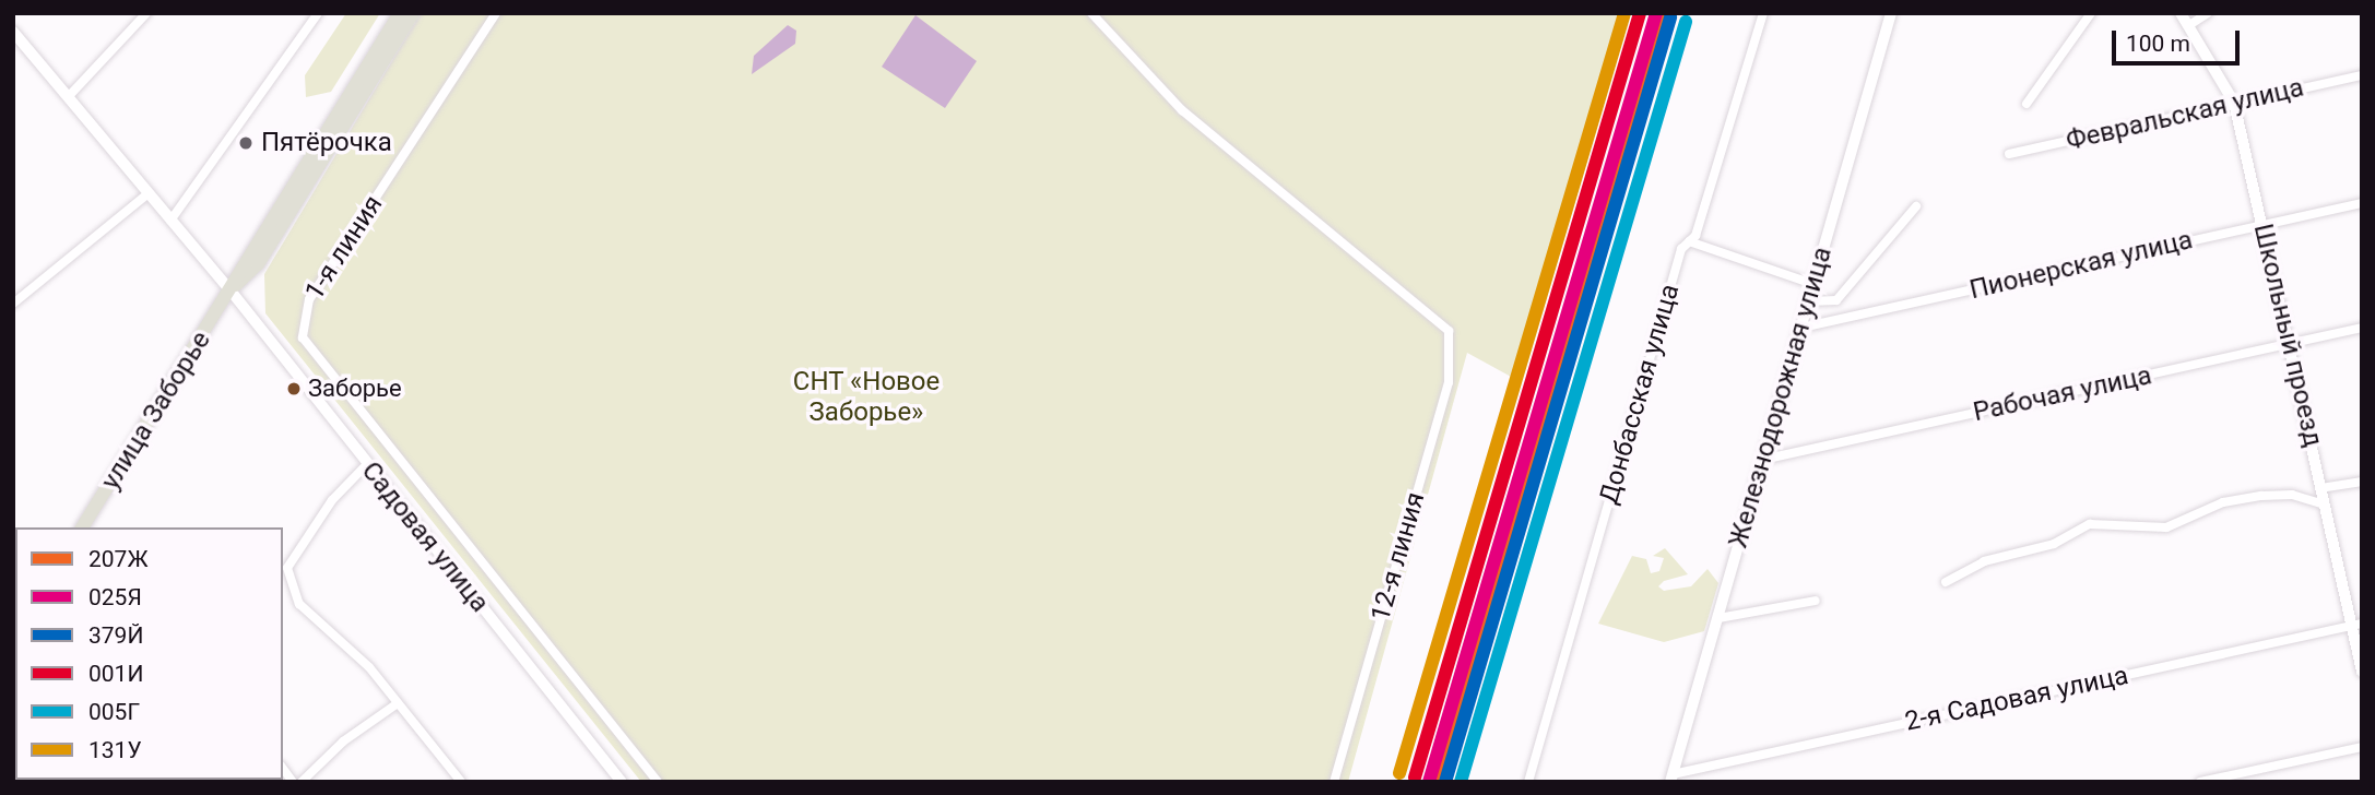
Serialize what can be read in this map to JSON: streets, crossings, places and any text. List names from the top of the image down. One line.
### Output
{"streets":{"main road":["улица Заборье"],"street":["Февральская улица","1-я линия","Пионерская улица","Школьный проезд","Донбасская улица","Рабочая улица","Железнодорожная улица","Садовая улица","12-я линия","2-я Садовая улица"]},"crossings":[["Февральская улица","Школьный проезд"],["Пионерская улица","Школьный проезд"],["Пионерская улица","Железнодорожная улица"],["Школьный проезд","Рабочая улица"],["Школьный проезд","2-я Садовая улица"],["Рабочая улица","Железнодорожная улица"],["Железнодорожная улица","2-я Садовая улица"],["улица Заборье","Садовая улица"]],"parks":["СНТ «Новое Заборье»"],"places":["Пятёрочка","Заборье"],"lines":["transit line 207Ж","transit line 025Я","transit line 001И","transit line 131У","transit line 379Й","transit line 005Г"],"legend":["207Ж","025Я","379Й","001И","005Г","131У"],"scale_bar":"100 m"}
